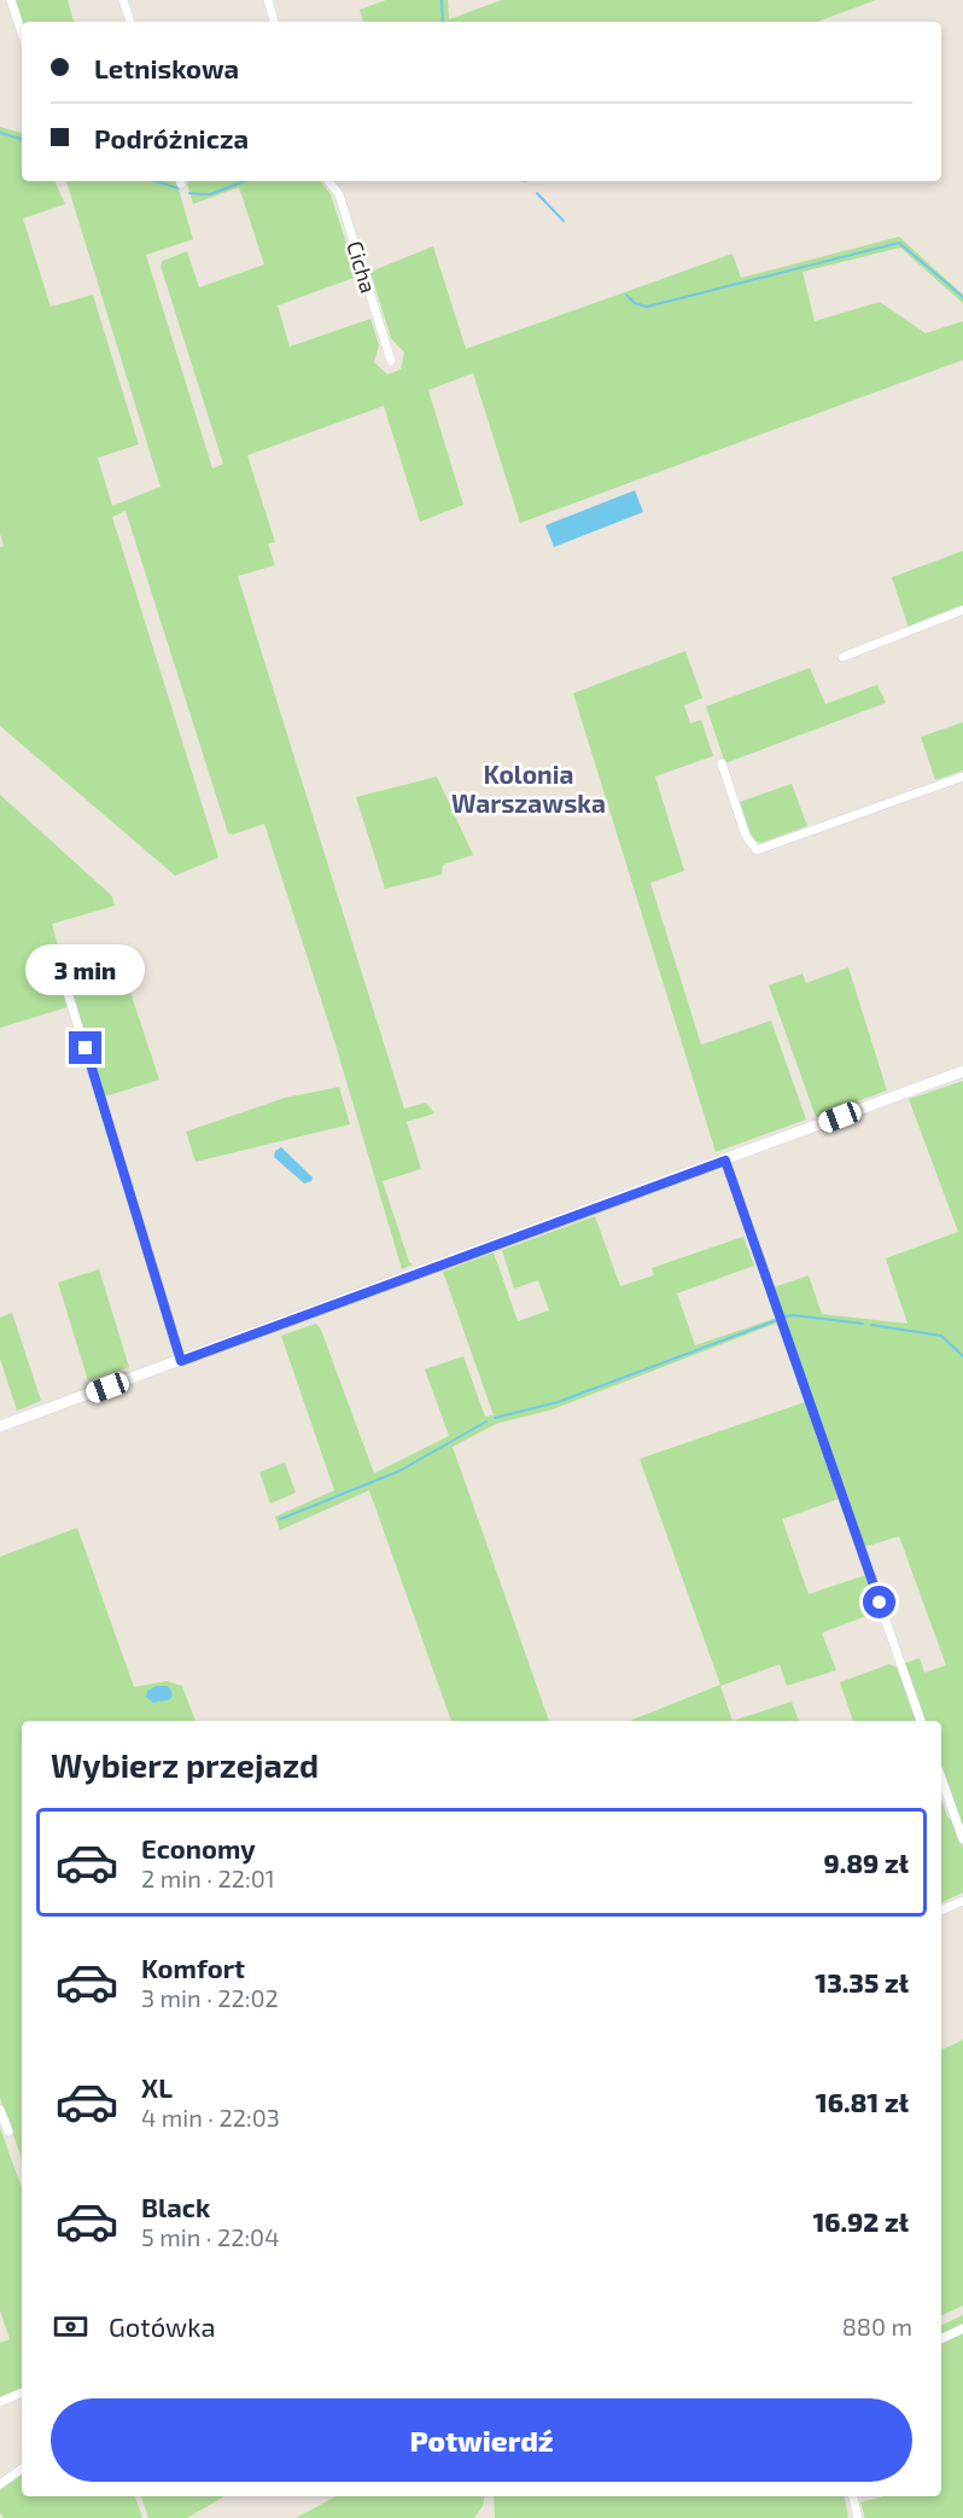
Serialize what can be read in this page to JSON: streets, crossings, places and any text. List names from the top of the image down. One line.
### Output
{"streets":{"street":["Cicha"]},"districts":["Kolonia Warszawska"],"page":{"banner":["Letniskowa","Podróżnicza"],"bubble":"3 min","heading":"Wybierz przejazd","list":[{"name":"Economy","note":"2 min · 22:01","value":"9.89 zł"},{"name":"Komfort","note":"3 min · 22:02","value":"13.35 zł"},{"name":"XL","note":"4 min · 22:03","value":"16.81 zł"},{"name":"Black","note":"5 min · 22:04","value":"16.92 zł"}],"pay":["Gotówka","880 m"],"buttons":"Potwierdź"}}
